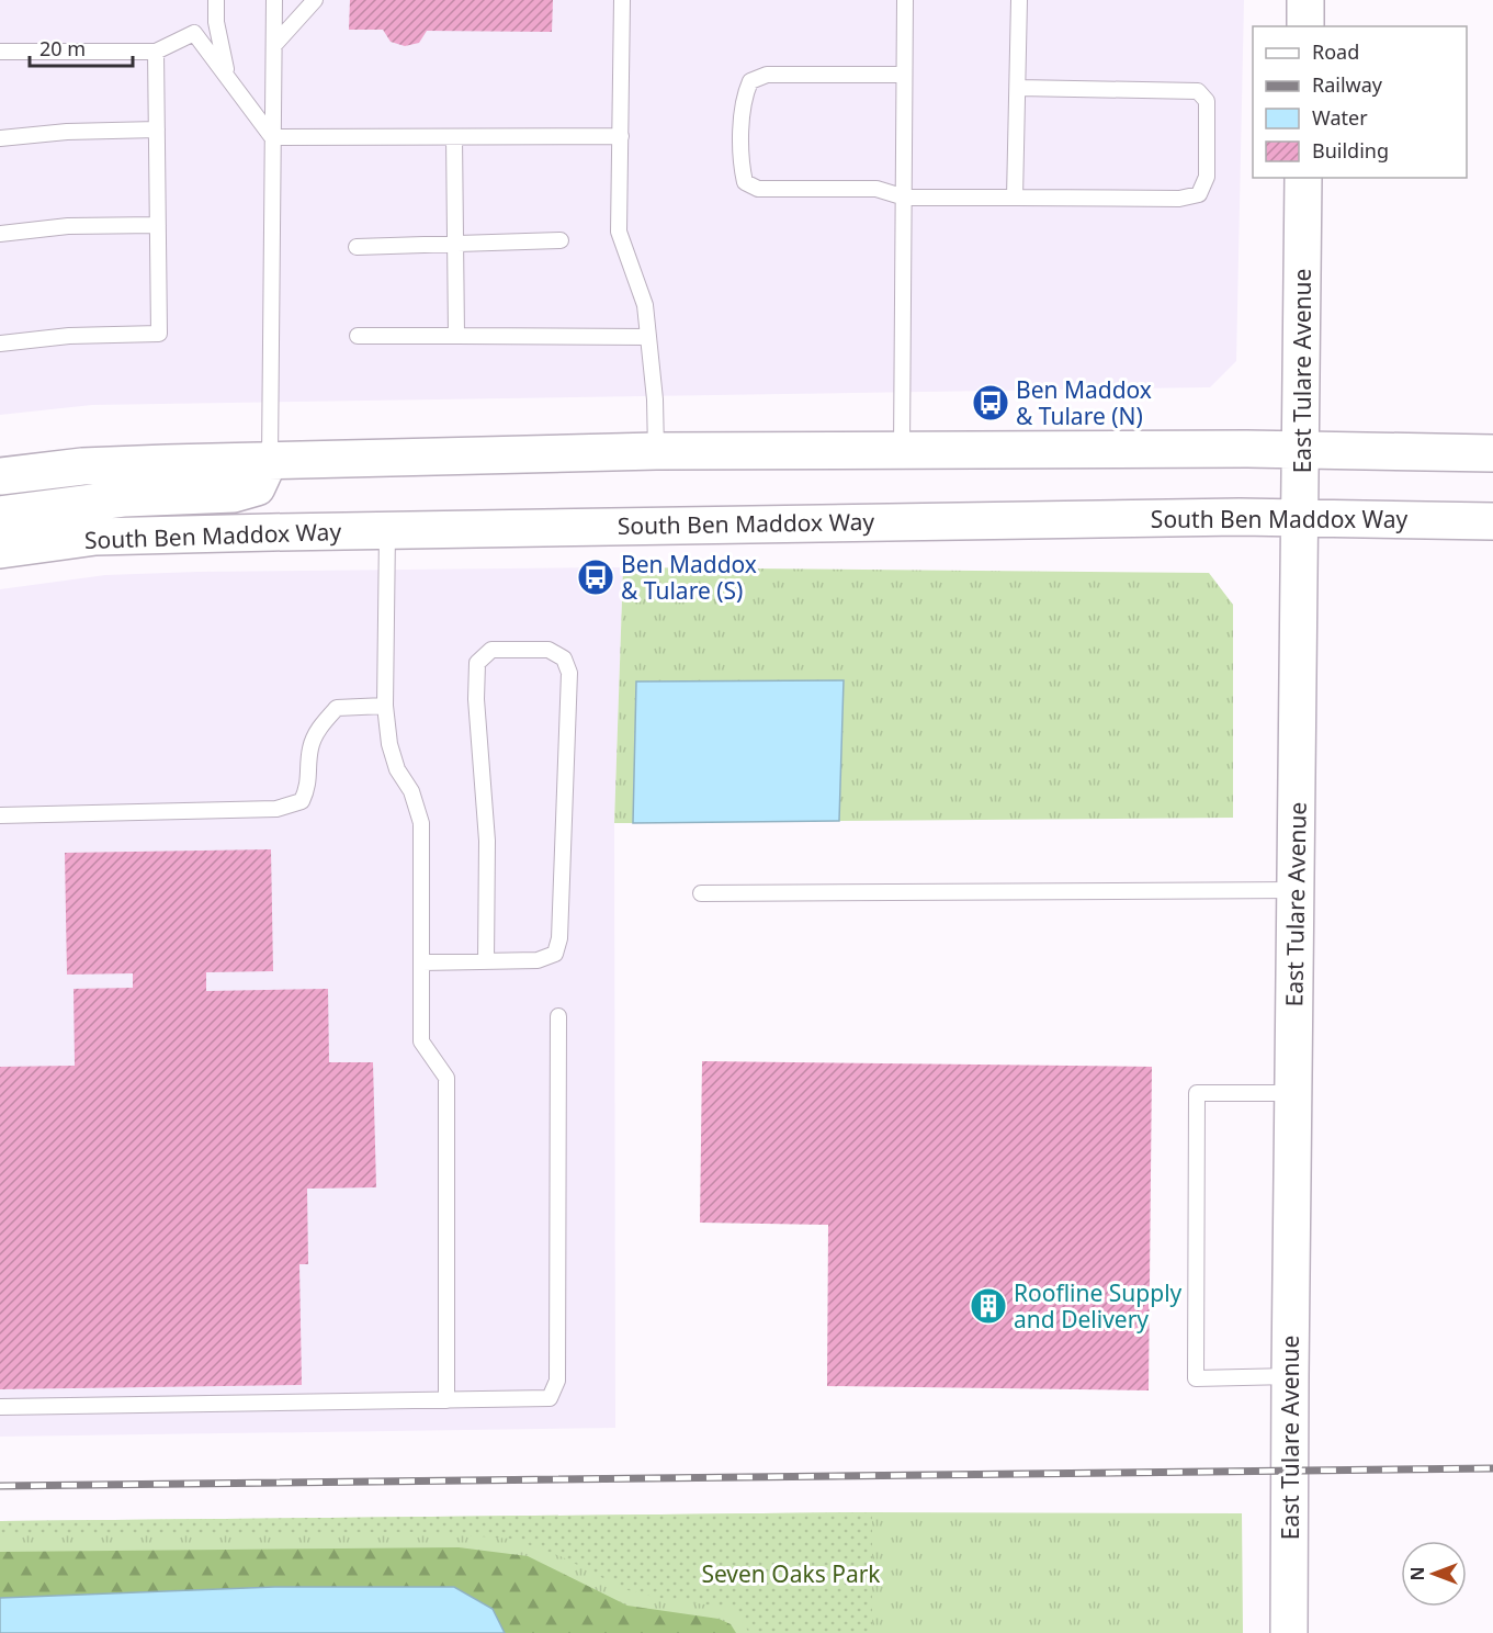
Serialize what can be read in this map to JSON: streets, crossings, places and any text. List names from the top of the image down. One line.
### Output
{"streets":{"main road":["East Tulare Avenue","South Ben Maddox Way"]},"crossings":[["East Tulare Avenue","South Ben Maddox Way"]],"parks":["Seven Oaks Park"],"places":{"bus stop":["Ben Maddox & Tulare (N)","Ben Maddox & Tulare (S)"],"building":["Roofline Supply and Delivery"]},"legend":["Road","Railway","Water","Building"],"scale_bar":"20 m","north":"left"}
